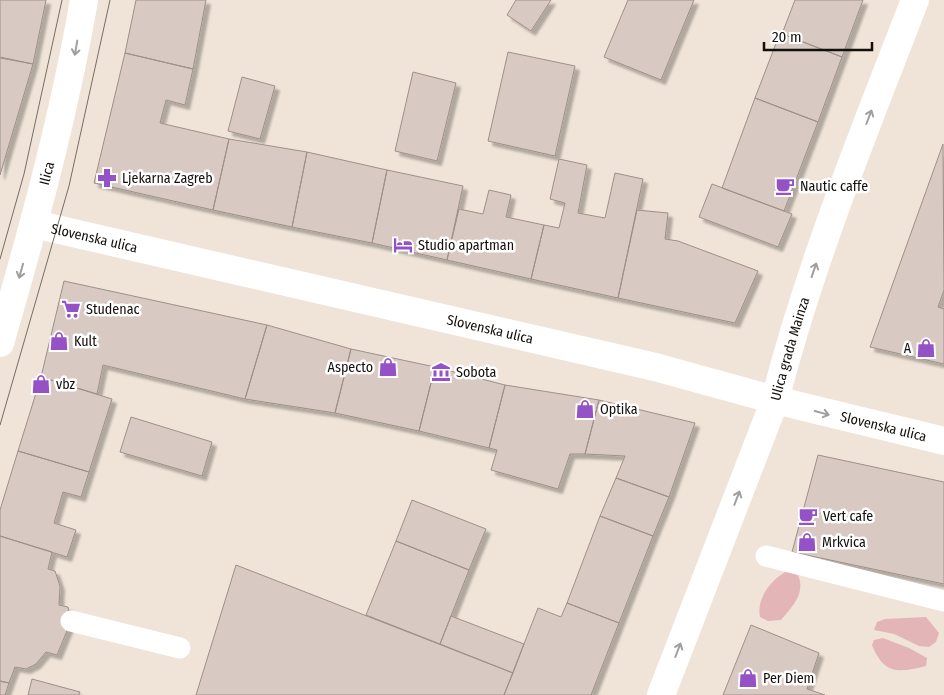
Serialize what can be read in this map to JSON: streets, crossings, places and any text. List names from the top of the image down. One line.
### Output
{"streets":{"street":["Ilica","Slovenska ulica","Ulica grada Mainza"]},"crossings":[["Ilica","Slovenska ulica"],["Slovenska ulica","Ulica grada Mainza"]],"one_way":["Ilica","Ulica grada Mainza"],"places":{"pharmacy":["Ljekarna Zagreb"],"cafe":["Nautic caffe","Vert cafe"],"hotel":["Studio apartman"],"supermarket":["Studenac"],"shop":["Kult","A","Aspecto","vbz","Optika","Mrkvica","Per Diem"],"museum":["Sobota"]},"scale_bar":"20 m"}
